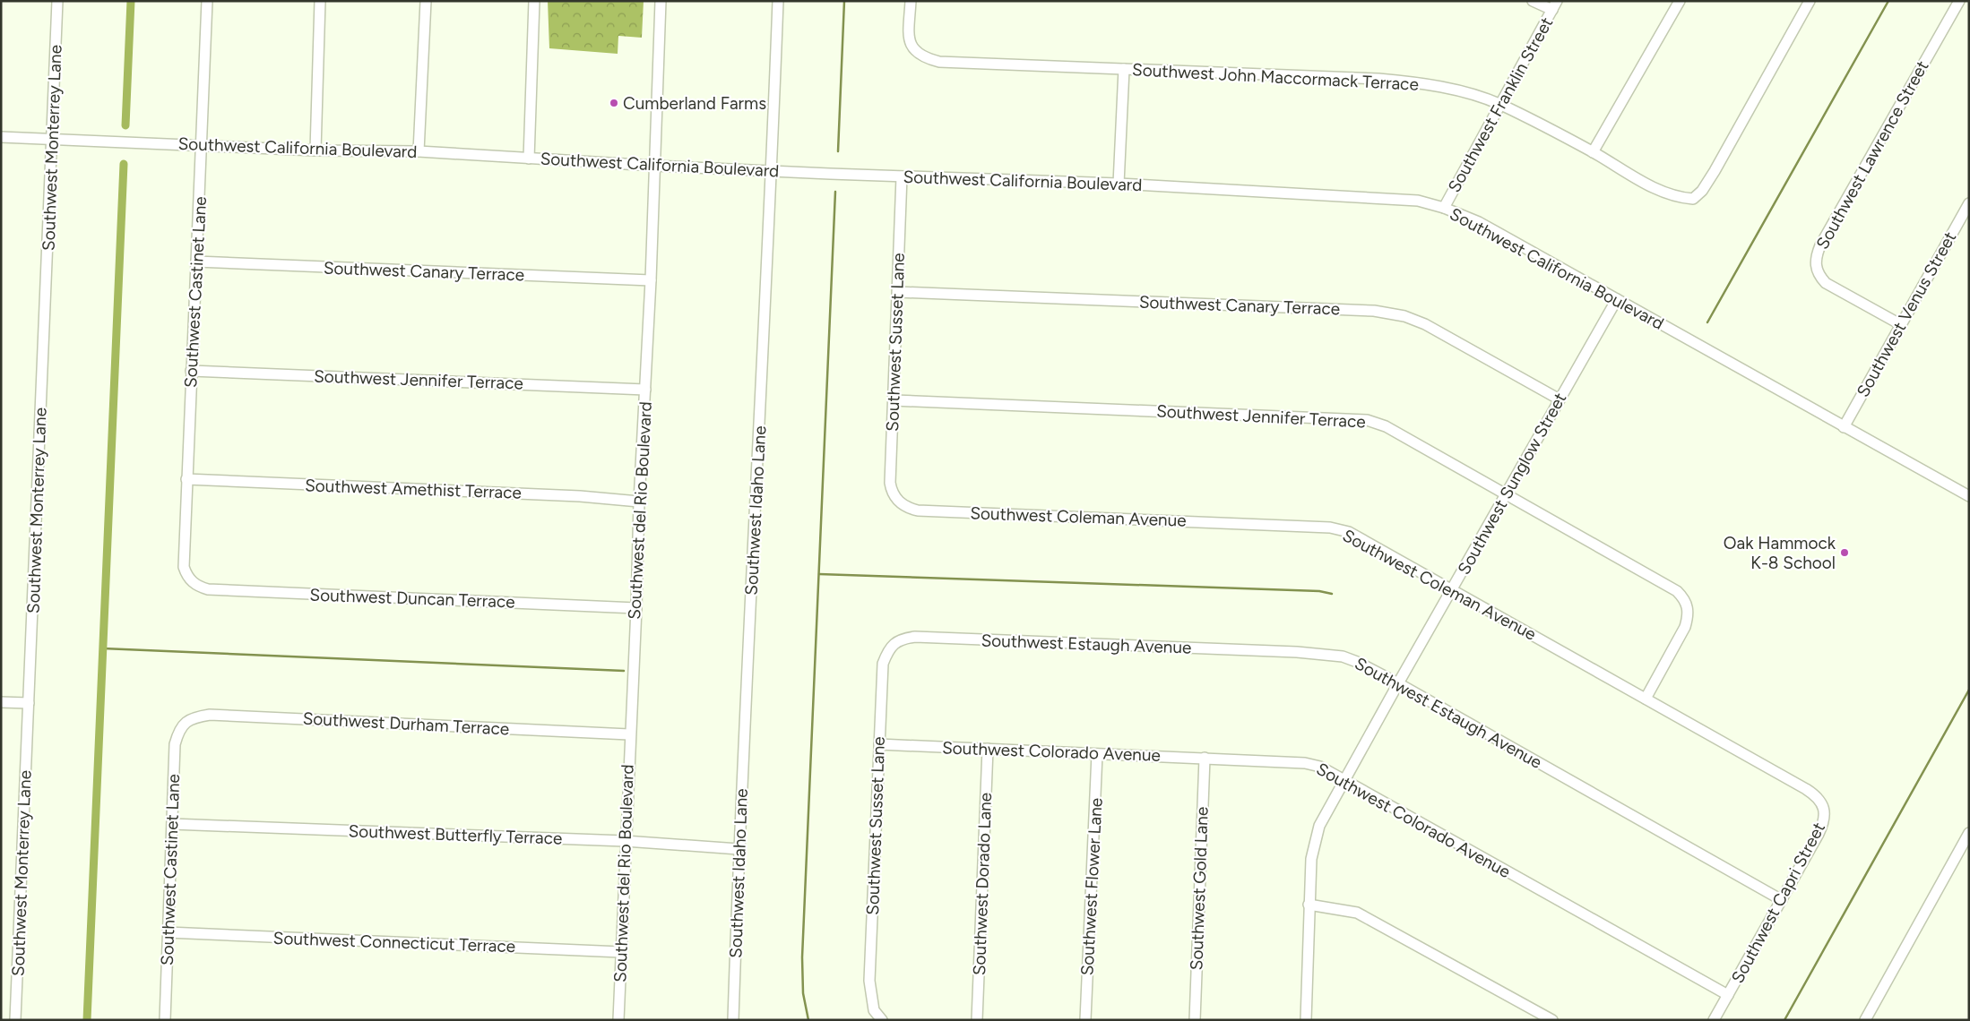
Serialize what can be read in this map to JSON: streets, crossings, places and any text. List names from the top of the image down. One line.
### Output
{"streets":{"street":["Southwest John Maccormack Terrace","Southwest Franklin Street","Southwest Monterrey Lane","Southwest California Boulevard","Southwest Lawrence Street","Southwest Canary Terrace","Southwest Castinet Lane","Southwest Venus Street","Southwest Susset Lane","Southwest Jennifer Terrace","Southwest Sunglow Street","Southwest Amethist Terrace","Southwest del Rio Boulevard","Southwest Idaho Lane","Southwest Coleman Avenue","Southwest Duncan Terrace","Southwest Estaugh Avenue","Southwest Durham Terrace","Southwest Colorado Avenue","Southwest Butterfly Terrace","Southwest Dorado Lane","Southwest Flower Lane","Southwest Gold Lane","Southwest Capri Street","Southwest Connecticut Terrace"]},"crossings":[["Southwest John Maccormack Terrace","Southwest Franklin Street"],["Southwest Franklin Street","Southwest California Boulevard"],["Southwest Monterrey Lane","Southwest California Boulevard"],["Southwest California Boulevard","Southwest Castinet Lane"],["Southwest California Boulevard","Southwest Venus Street"],["Southwest California Boulevard","Southwest Susset Lane"],["Southwest California Boulevard","Southwest Sunglow Street"],["Southwest California Boulevard","Southwest del Rio Boulevard"],["Southwest California Boulevard","Southwest Idaho Lane"],["Southwest Lawrence Street","Southwest Venus Street"],["Southwest Canary Terrace","Southwest Castinet Lane"],["Southwest Canary Terrace","Southwest Susset Lane"],["Southwest Canary Terrace","Southwest Sunglow Street"],["Southwest Canary Terrace","Southwest del Rio Boulevard"],["Southwest Castinet Lane","Southwest Jennifer Terrace"],["Southwest Castinet Lane","Southwest Amethist Terrace"],["Southwest Castinet Lane","Southwest Duncan Terrace"],["Southwest Castinet Lane","Southwest Durham Terrace"],["Southwest Castinet Lane","Southwest Butterfly Terrace"],["Southwest Castinet Lane","Southwest Connecticut Terrace"],["Southwest Susset Lane","Southwest Jennifer Terrace"],["Southwest Susset Lane","Southwest Coleman Avenue"],["Southwest Susset Lane","Southwest Estaugh Avenue"],["Southwest Susset Lane","Southwest Colorado Avenue"],["Southwest Jennifer Terrace","Southwest Sunglow Street"],["Southwest Jennifer Terrace","Southwest del Rio Boulevard"],["Southwest Jennifer Terrace","Southwest Coleman Avenue"],["Southwest Sunglow Street","Southwest Coleman Avenue"],["Southwest Sunglow Street","Southwest Estaugh Avenue"],["Southwest Sunglow Street","Southwest Colorado Avenue"],["Southwest Amethist Terrace","Southwest del Rio Boulevard"],["Southwest del Rio Boulevard","Southwest Duncan Terrace"],["Southwest del Rio Boulevard","Southwest Durham Terrace"],["Southwest del Rio Boulevard","Southwest Butterfly Terrace"],["Southwest del Rio Boulevard","Southwest Connecticut Terrace"],["Southwest Idaho Lane","Southwest Butterfly Terrace"],["Southwest Coleman Avenue","Southwest Capri Street"],["Southwest Estaugh Avenue","Southwest Capri Street"],["Southwest Colorado Avenue","Southwest Dorado Lane"],["Southwest Colorado Avenue","Southwest Flower Lane"],["Southwest Colorado Avenue","Southwest Gold Lane"],["Southwest Colorado Avenue","Southwest Capri Street"]],"places":["Cumberland Farms","Oak Hammock K-8 School"]}
